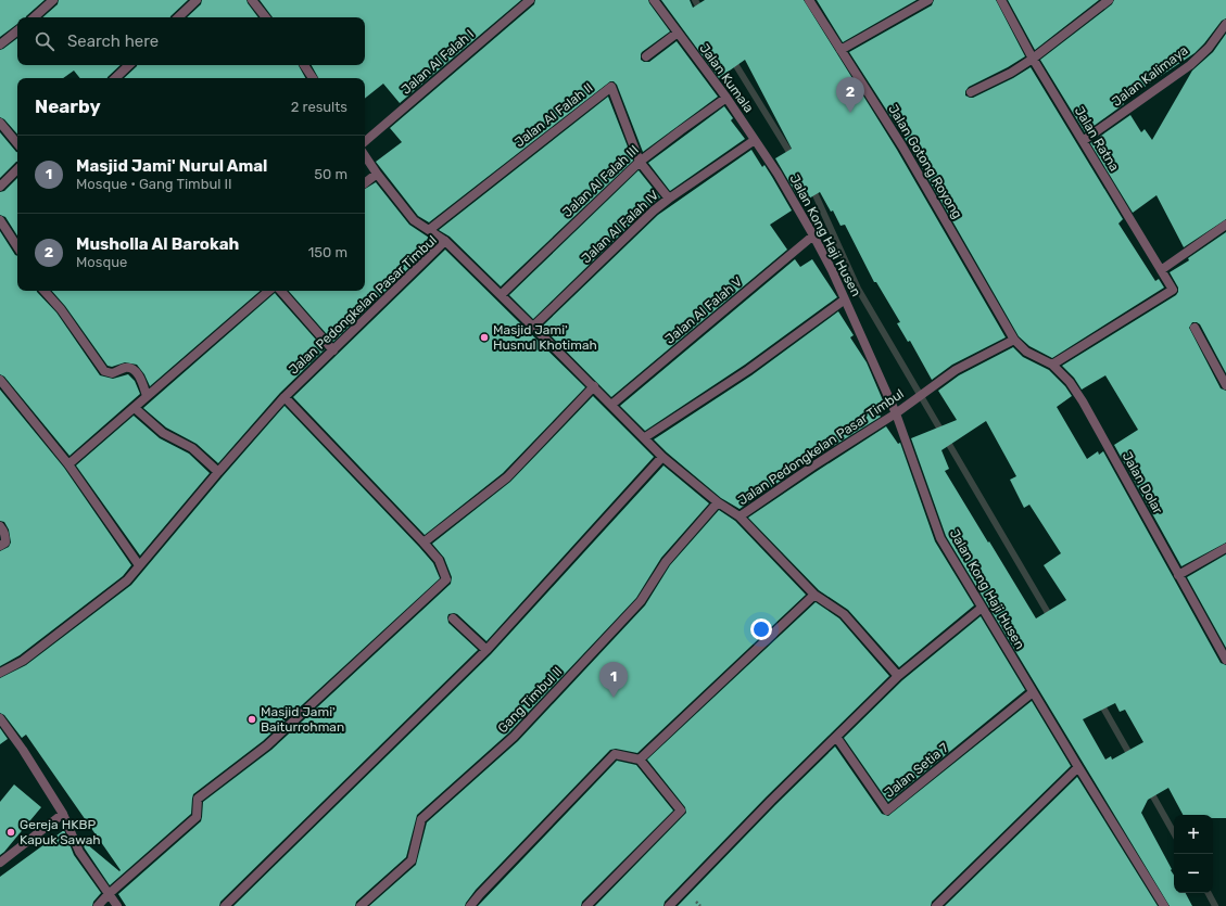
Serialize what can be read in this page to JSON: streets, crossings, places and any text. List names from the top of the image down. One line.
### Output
{"streets":{"street":["Jalan Al Falah I","Jalan Kalimaya","Jalan Kumala","Jalan Al Falah II","Jalan Ratna","Jalan Gotong Royong","Jalan Al Falah III","Jalan Al Falah IV","Jalan Kong Haji Husen","Jalan Pedongkelan Pasar Timbul","Jalan Al Falah V","Jalan Dolar","Gang Timbul II","Jalan Setia 7"]},"crossings":[["Jalan Kalimaya","Jalan Ratna"],["Jalan Kumala","Jalan Al Falah III"],["Jalan Kumala","Jalan Al Falah IV"],["Jalan Kumala","Jalan Kong Haji Husen"],["Jalan Al Falah II","Jalan Al Falah III"],["Jalan Al Falah II","Jalan Al Falah IV"],["Jalan Ratna","Jalan Dolar"],["Jalan Gotong Royong","Jalan Pedongkelan Pasar Timbul"],["Jalan Gotong Royong","Jalan Dolar"],["Jalan Al Falah III","Jalan Pedongkelan Pasar Timbul"],["Jalan Al Falah IV","Jalan Pedongkelan Pasar Timbul"],["Jalan Kong Haji Husen","Jalan Pedongkelan Pasar Timbul"],["Jalan Kong Haji Husen","Jalan Al Falah V"],["Jalan Kong Haji Husen","Jalan Setia 7"],["Jalan Pedongkelan Pasar Timbul","Jalan Al Falah V"],["Jalan Pedongkelan Pasar Timbul","Jalan Dolar"],["Jalan Pedongkelan Pasar Timbul","Gang Timbul II"]],"places":["Masjid Jami' Husnul Khotimah","Masjid Jami' Baiturrohman","Gereja HKBP Kapuk Sawah"],"page":{"search":"Search here","pins":["2","1"],"heading":["Nearby","2 results"],"list":[{"mark":"1","name":"Masjid Jami' Nurul Amal","note":"Mosque · Gang Timbul II","value":"50 m"},{"mark":"2","name":"Musholla Al Barokah","note":"Mosque","value":"150 m"}],"map_buttons":["+","−"]}}
